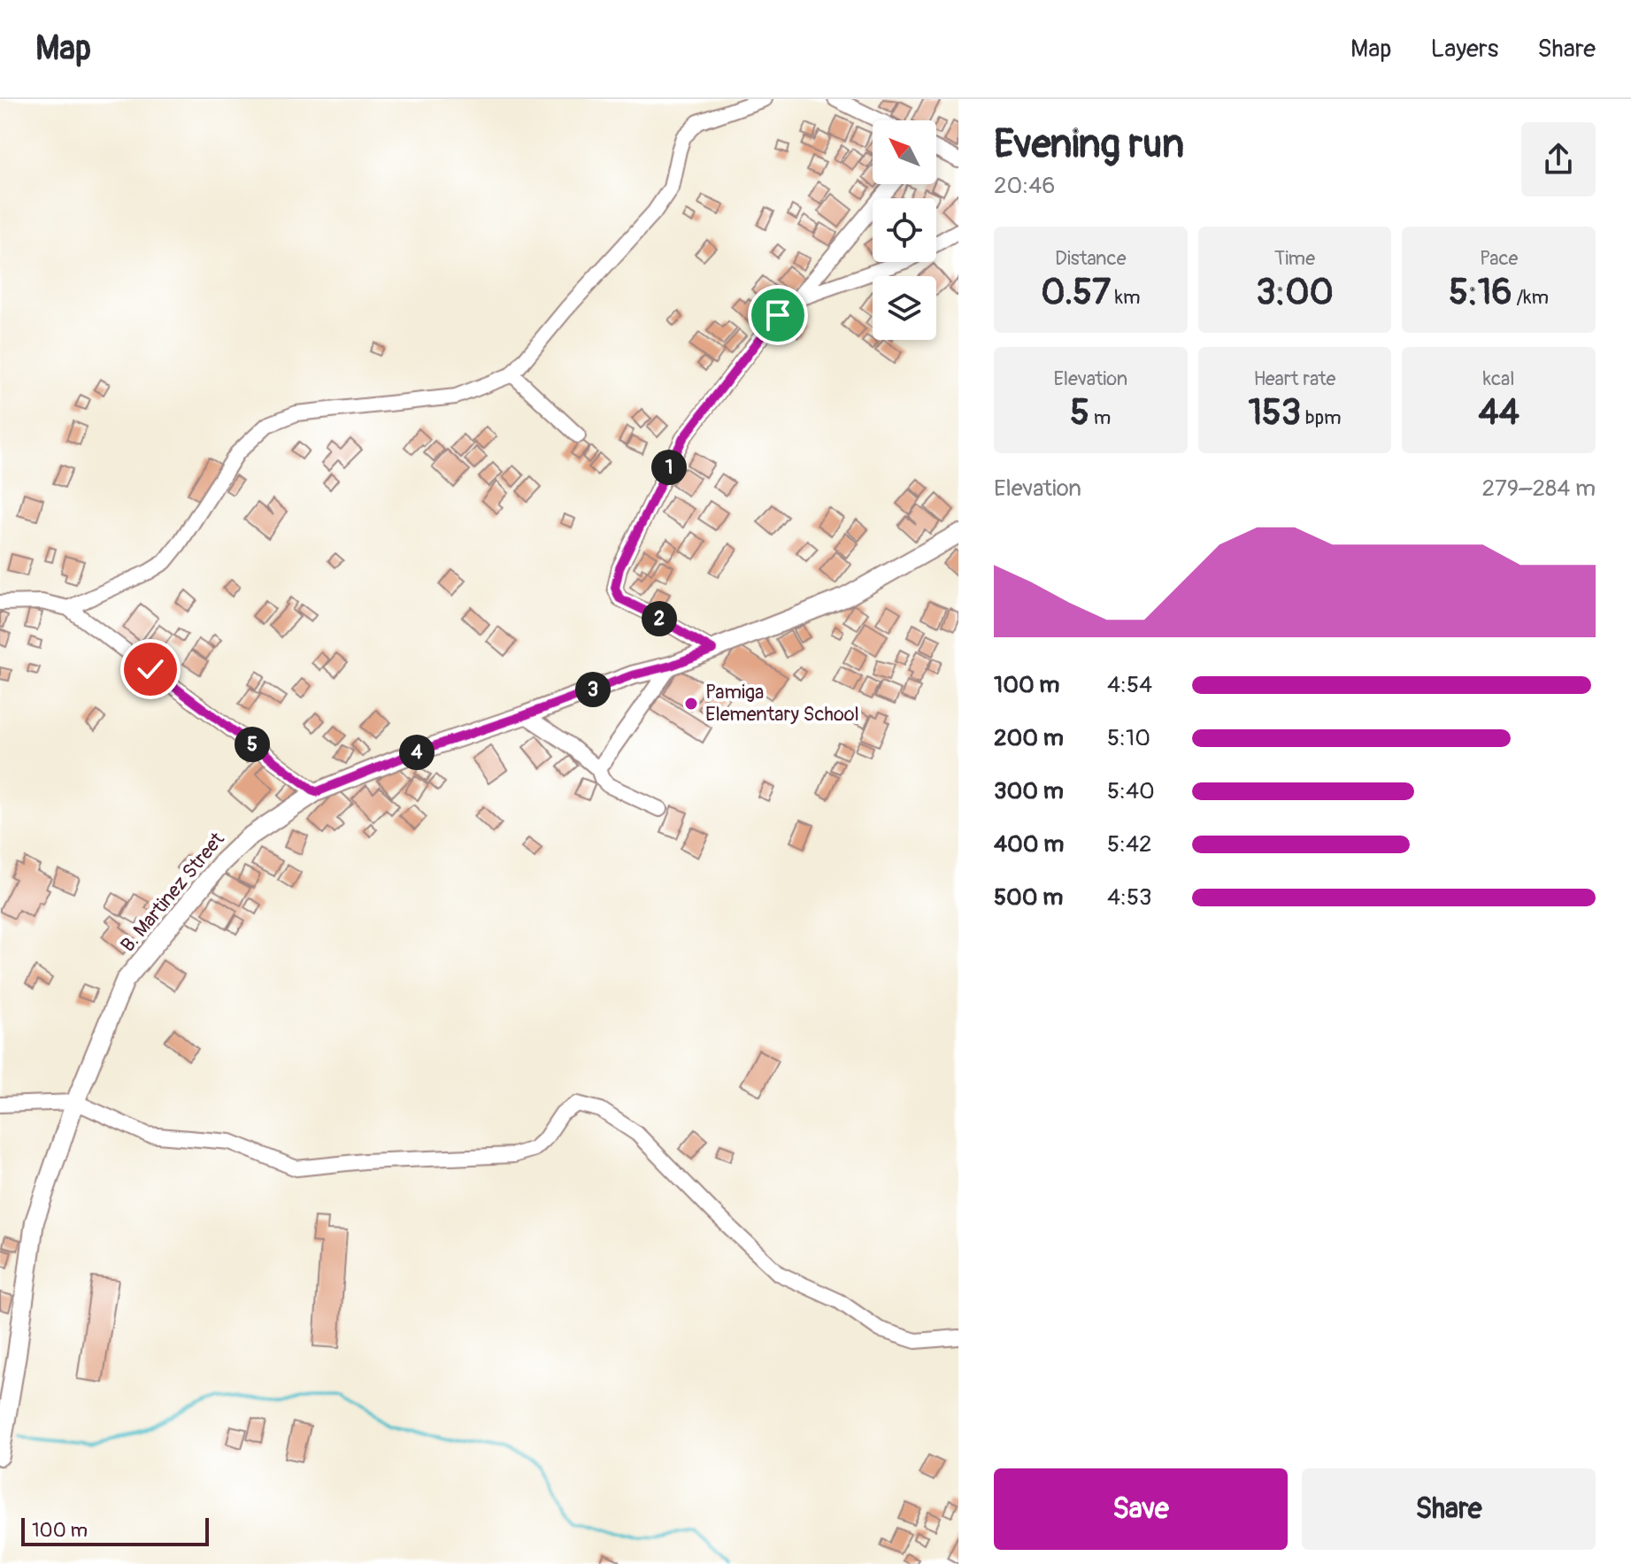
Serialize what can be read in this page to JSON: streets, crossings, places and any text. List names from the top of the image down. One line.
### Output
{"streets":{"street":["B. Martinez Street"]},"places":["Pamiga Elementary School"],"scale_bar":"100 m","north":"top left","page":{"header":"Map","nav":["Map","Layers","Share"],"heading":["Evening run","20:46"],"stats":[["Distance","0.57 km"],["Time","3:00"],["Pace","5:16 /km"],["Elevation","5 m"],["Heart rate","153 bpm"],["kcal","44"]],"pins":["1","2","3","5","4"],"chart":["Elevation","279–284 m"],"list":[{"name":"100 m","note":"4:54"},{"name":"200 m","note":"5:10"},{"name":"300 m","note":"5:40"},{"name":"400 m","note":"5:42"},{"name":"500 m","note":"4:53"}],"buttons":["Save","Share"],"scale":"100 m"}}
